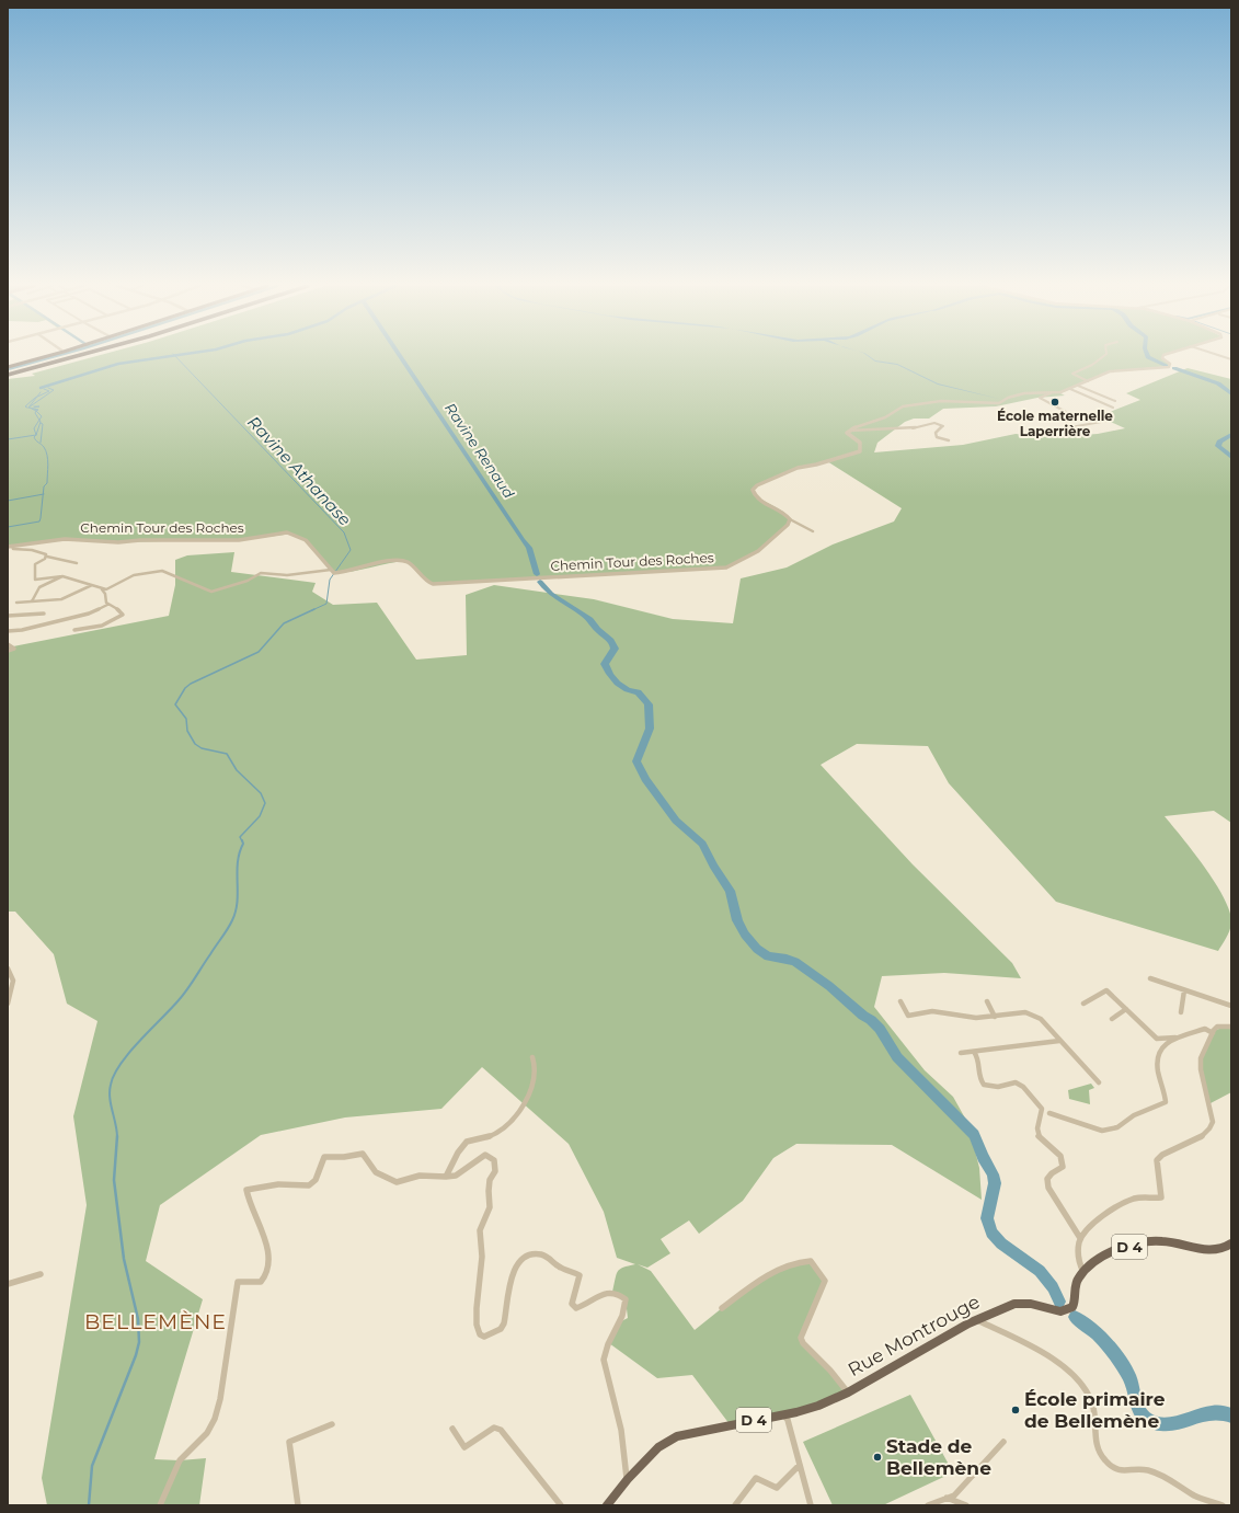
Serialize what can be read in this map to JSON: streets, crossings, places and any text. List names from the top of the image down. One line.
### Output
{"streets":{"main road":["D 4","Rue Montrouge"],"street":["Chemin Tour des Roches"]},"districts":["BELLEMÈNE"],"water":["Ravine Renaud","Ravine Athanase"],"places":["École maternelle Laperrière","École primaire de Bellemène","Stade de Bellemène"]}
